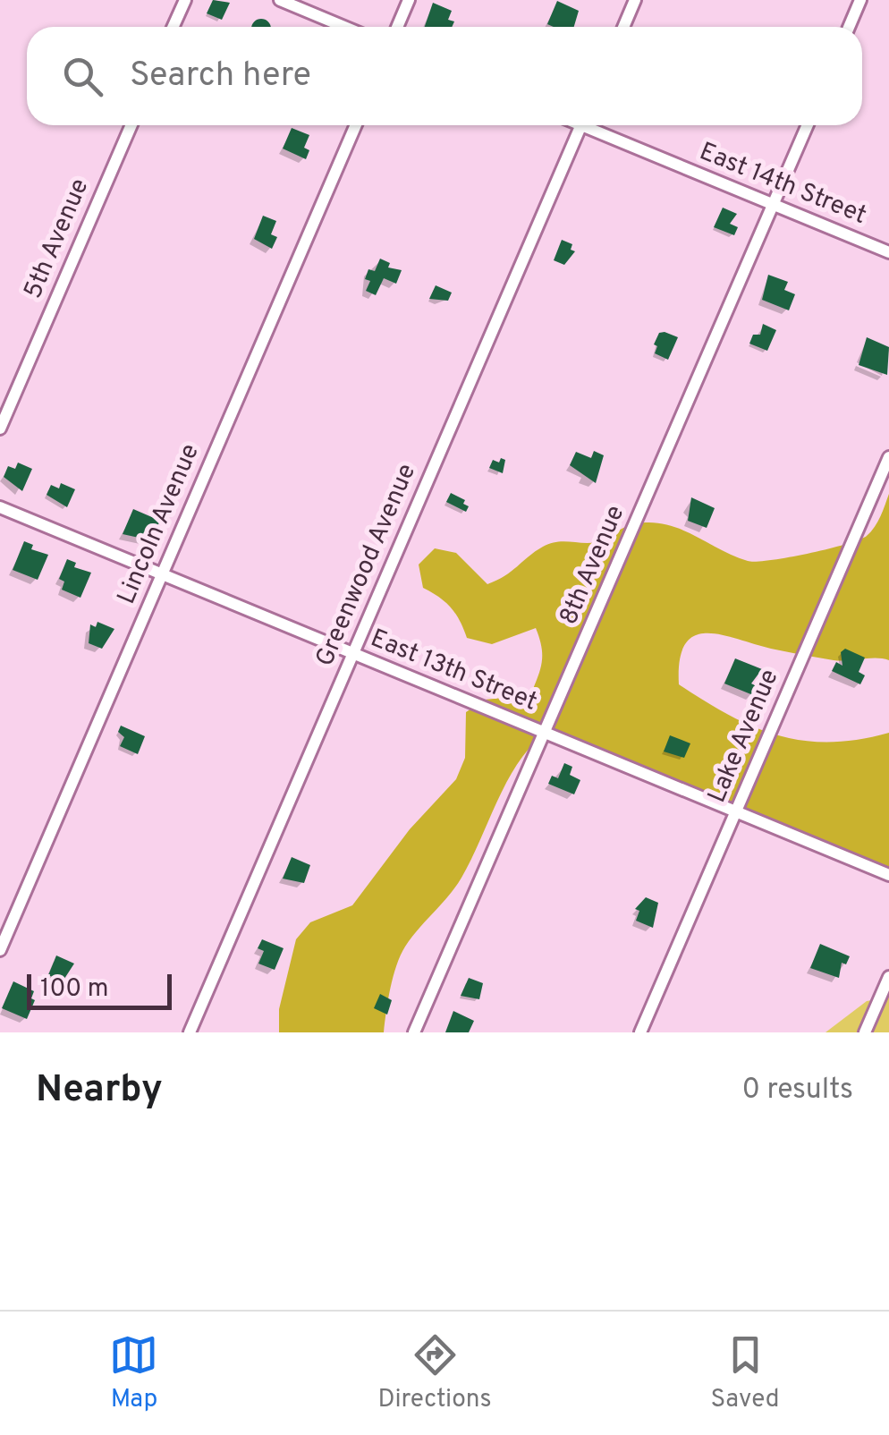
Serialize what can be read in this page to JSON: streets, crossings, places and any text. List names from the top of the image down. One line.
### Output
{"streets":{"street":["East 14th Street","5th Avenue","Lincoln Avenue","Greenwood Avenue","8th Avenue","East 13th Street","Lake Avenue"]},"crossings":[["East 14th Street","8th Avenue"],["Lincoln Avenue","East 13th Street"],["Greenwood Avenue","East 13th Street"],["8th Avenue","East 13th Street"],["East 13th Street","Lake Avenue"]],"scale_bar":"100 m","page":{"search":"Search here","scale":"100 m","heading":["Nearby","0 results"],"nav":["Map","Directions","Saved"]}}
